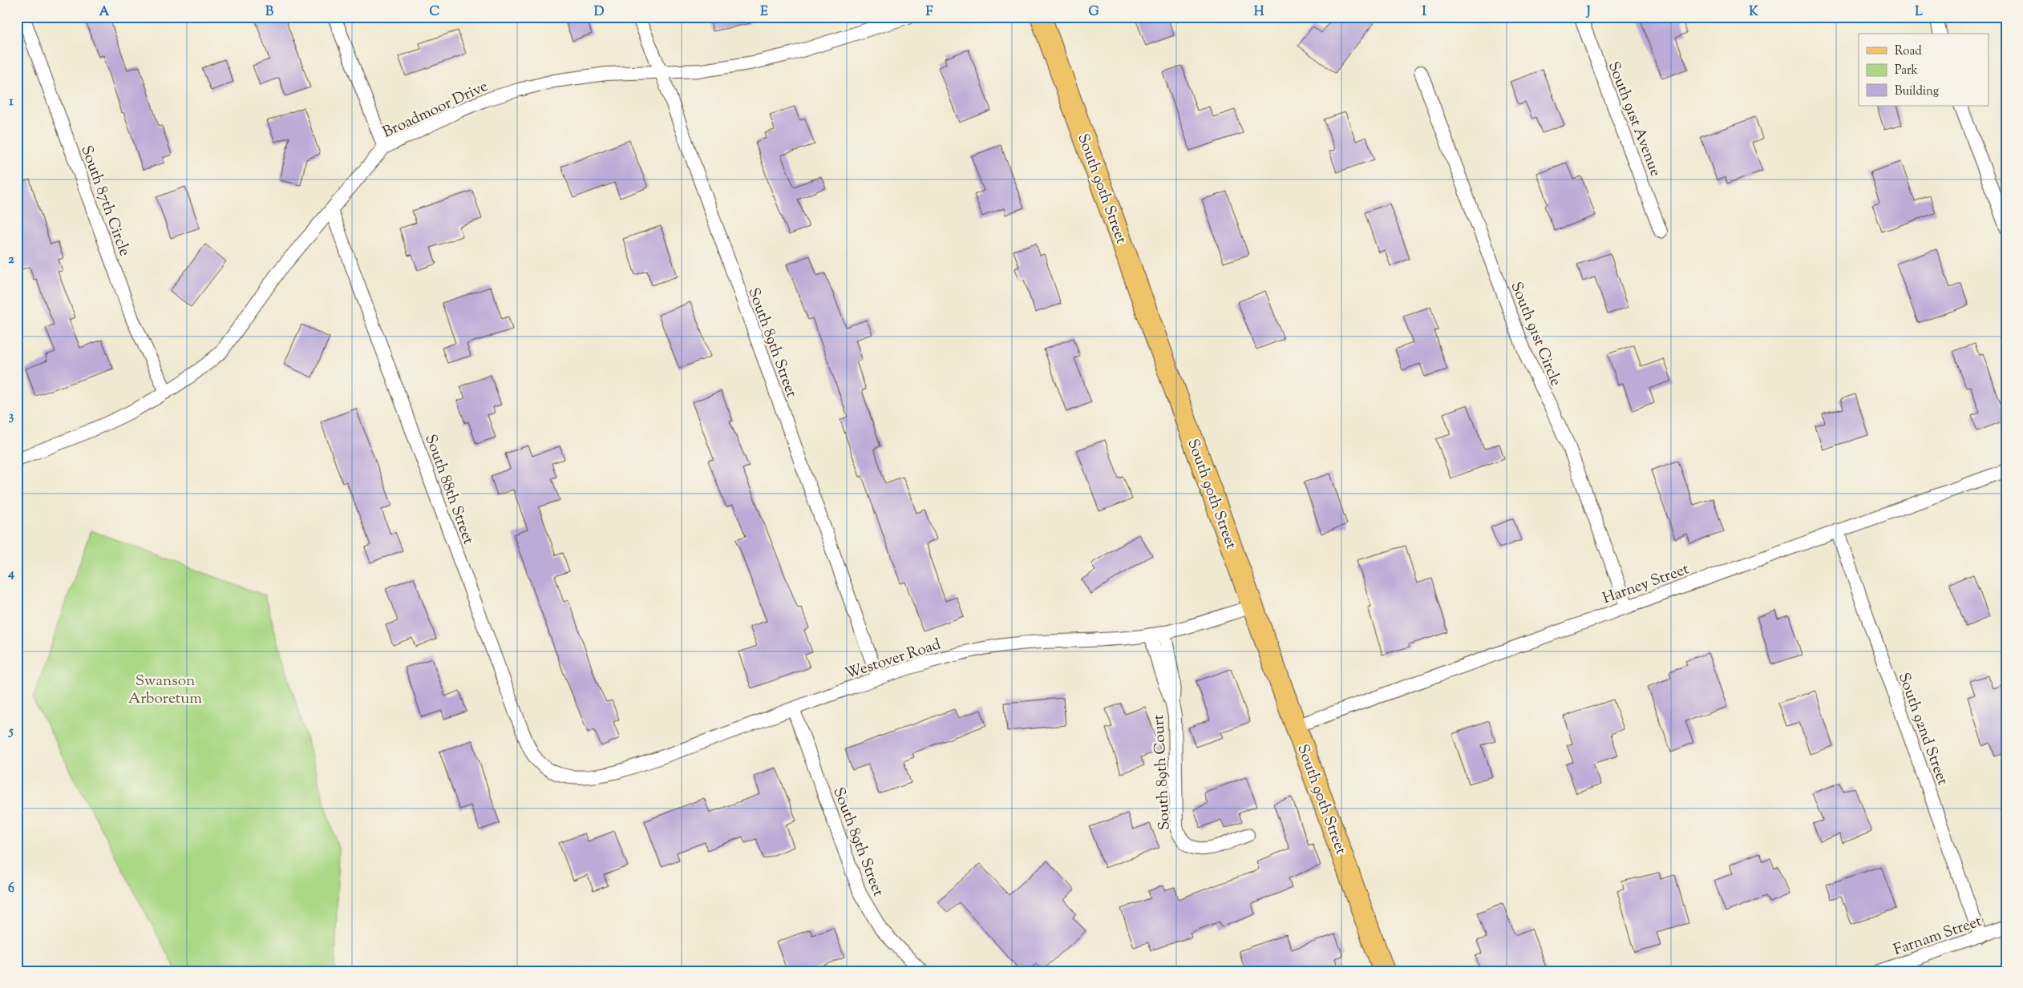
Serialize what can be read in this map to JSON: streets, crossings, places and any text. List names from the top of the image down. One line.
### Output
{"streets":{"main road":["South 90th Street"],"street":["Broadmoor Drive","South 91st Avenue","South 87th Circle","South 91st Circle","South 89th Street","South 88th Street","Harney Street","Westover Road","South 92nd Street","South 89th Court","Farnam Street"]},"crossings":[["Broadmoor Drive","South 87th Circle"],["Broadmoor Drive","South 89th Street"],["Broadmoor Drive","South 88th Street"],["South 90th Street","Harney Street"],["South 90th Street","Westover Road"],["South 91st Circle","Harney Street"],["South 89th Street","Westover Road"],["South 88th Street","Westover Road"],["Harney Street","South 92nd Street"],["Westover Road","South 89th Court"],["South 92nd Street","Farnam Street"]],"parks":["Swanson Arboretum"],"legend":["Road","Park","Building"],"grid":{"columns":["A","B","C","D","E","F","G","H","I","J","K","L"],"rows":["1","2","3","4","5","6"]}}
